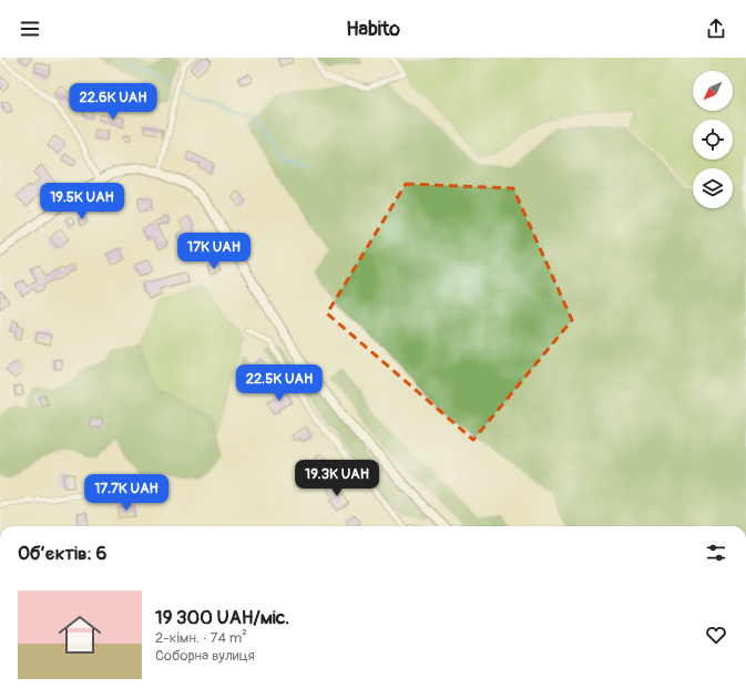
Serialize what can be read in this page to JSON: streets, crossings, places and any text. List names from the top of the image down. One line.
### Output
{"north":"bottom left","page":{"header":"Habito","price":["22.6K UAH","19.5K UAH","17K UAH","22.5K UAH","19.3K UAH","17.7K UAH"],"heading":"Об’єктів: 6","list":[{"name":"19 300 UAH/міс.","note":"2-кімн. · 74 m² · Соборна вулиця"}]}}
